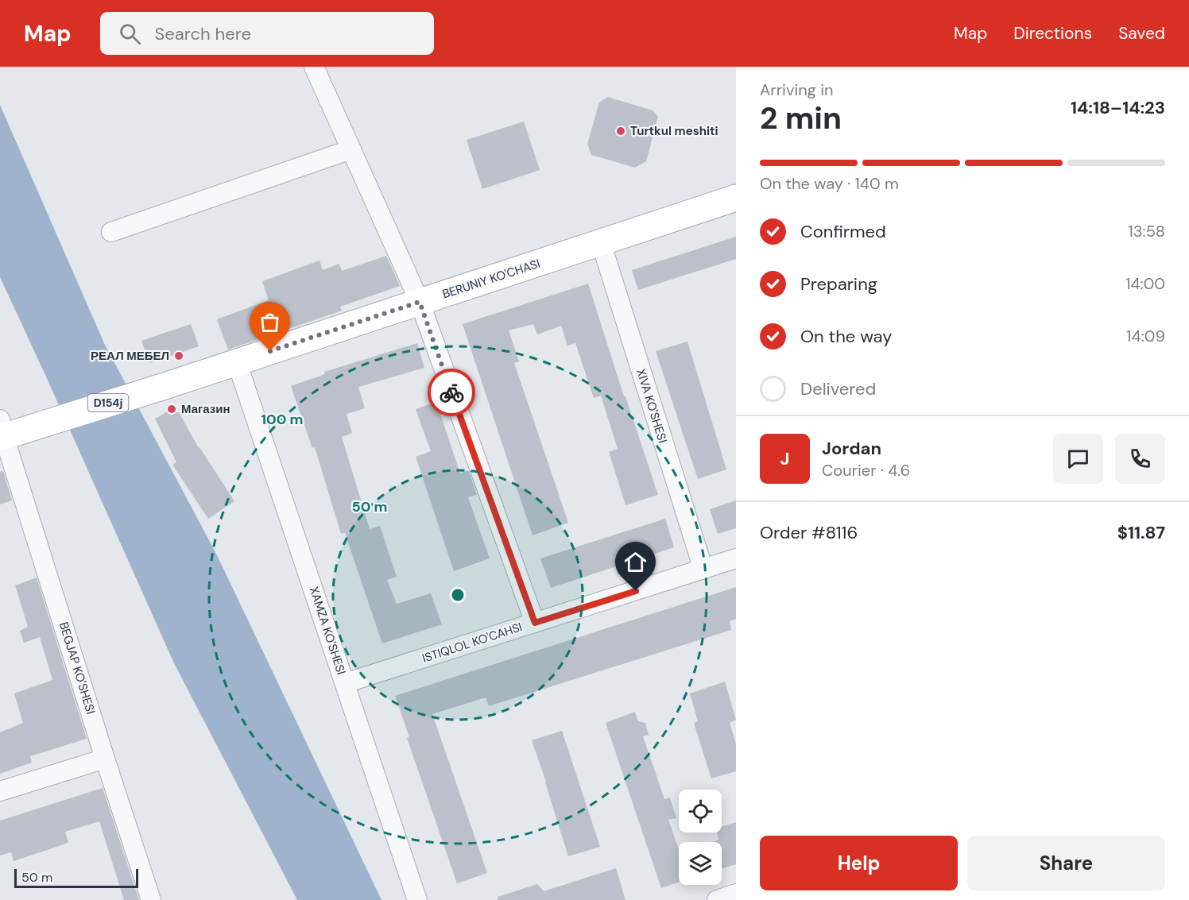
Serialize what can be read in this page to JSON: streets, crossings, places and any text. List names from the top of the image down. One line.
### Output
{"streets":{"main road":["BERUNIY KO'CHASI","D154j"],"street":["XIVA KO'SHESI","XAMZA KO'SHESI","ISTIQLOL KO'CAHSI","BEGJAP KO'SHESI"]},"crossings":[["BERUNIY KO'CHASI","XIVA KO'SHESI"],["BERUNIY KO'CHASI","XAMZA KO'SHESI"],["BERUNIY KO'CHASI","BEGJAP KO'SHESI"],["XIVA KO'SHESI","ISTIQLOL KO'CAHSI"],["XAMZA KO'SHESI","ISTIQLOL KO'CAHSI"]],"places":["Turtkul meshiti","РЕАЛ МЕБЕЛ","Магазин"],"scale_bar":"50 m","page":{"header":"Map","search":"Search here","nav":["Map","Directions","Saved"],"heading":["2 min","Arriving in","14:18–14:23"],"panel":["Jordan","Courier · 4.6","Order #8116","$11.87"],"bar":"On the way · 140 m","list":[["Confirmed","13:58"],["Preparing","14:00"],["On the way","14:09"],"Delivered"],"round":"J","buttons":["Help","Share"],"scale":"50 m"},"rings":["100 m","50 m"]}
